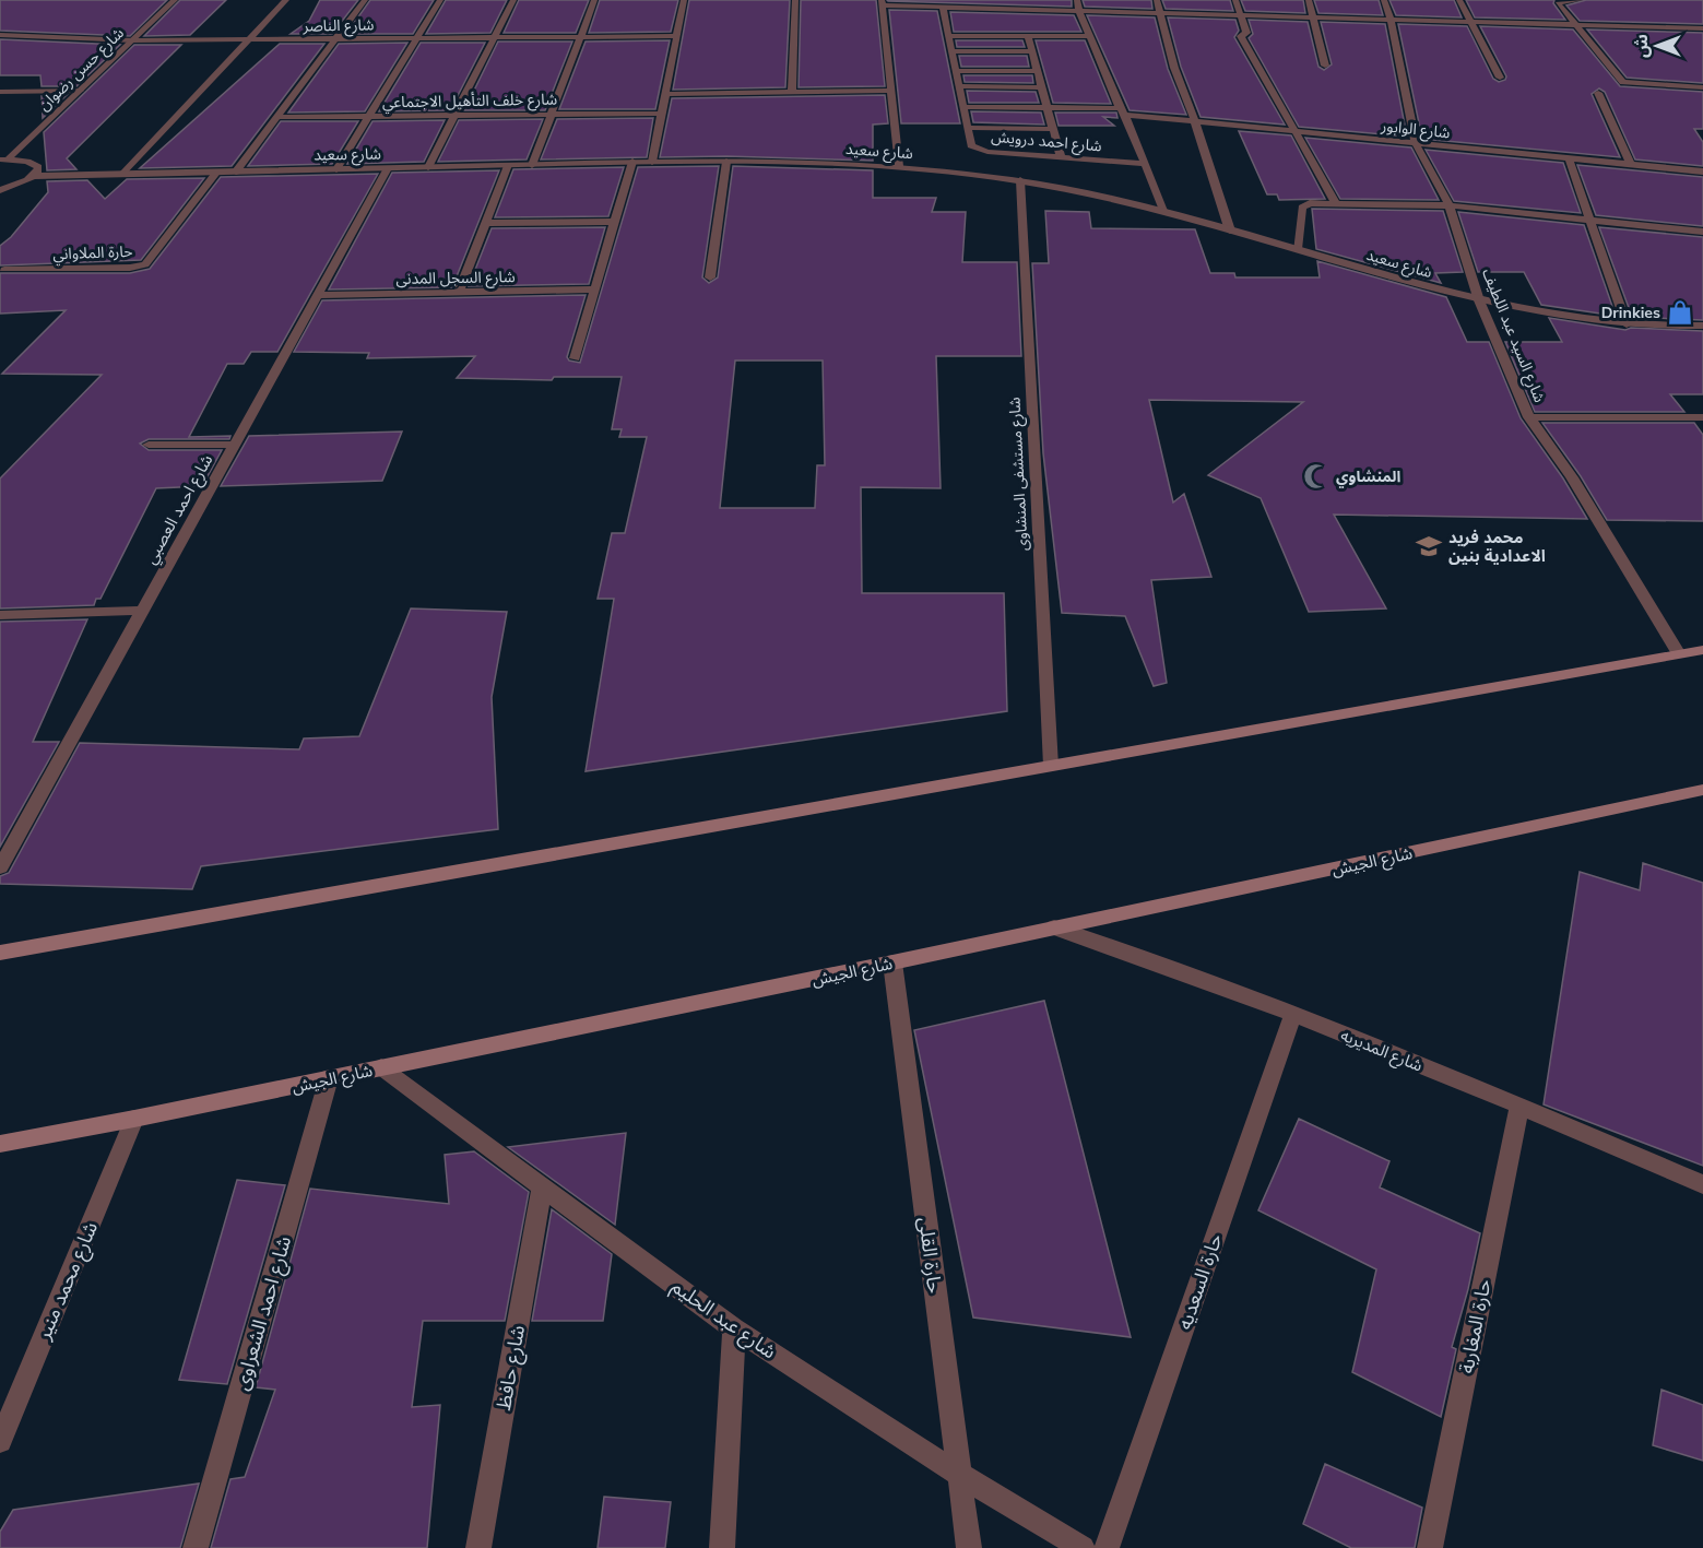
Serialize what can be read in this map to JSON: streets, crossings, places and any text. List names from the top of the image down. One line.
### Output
{"streets":{"main road":["شارع الجيش"],"street":["شارع الناصر","شارع حسن رضوان","شارع خلف التأهيل الاجتماعي","شارع الوابور","شارع احمد درويش","شارع سعيد","حارة الملاواني","شارع السجل المدنى","شارع السيد عبد اللطيف","شارع مستشفى المنشاوى","شارع احمد العصبي","شارع المديريه","حارة القلى","شارع محمد منير","حارة السعديه","شارع احمد الشعراوى","شارع عبد الحليم","حارة المغاربة","شارع حافظ"]},"crossings":[["شارع الناصر","شارع حسن رضوان"],["شارع الوابور","شارع احمد درويش"],["شارع الوابور","شارع السيد عبد اللطيف"],["شارع سعيد","حارة الملاواني"],["شارع سعيد","شارع السيد عبد اللطيف"],["شارع سعيد","شارع مستشفى المنشاوى"],["شارع سعيد","شارع احمد العصبي"],["شارع السجل المدنى","شارع احمد العصبي"],["شارع الجيش","شارع المديريه"],["شارع الجيش","حارة القلى"],["شارع الجيش","شارع محمد منير"],["شارع الجيش","شارع احمد الشعراوى"],["شارع الجيش","شارع عبد الحليم"],["شارع المديريه","حارة السعديه"],["شارع المديريه","حارة المغاربة"],["حارة القلى","شارع عبد الحليم"],["شارع عبد الحليم","شارع حافظ"]],"places":{"shop":["Drinkies"],"mosque":["المنشاوي"],"school or university":["محمد فريد الاعدادية بنين"]},"north":"left"}
